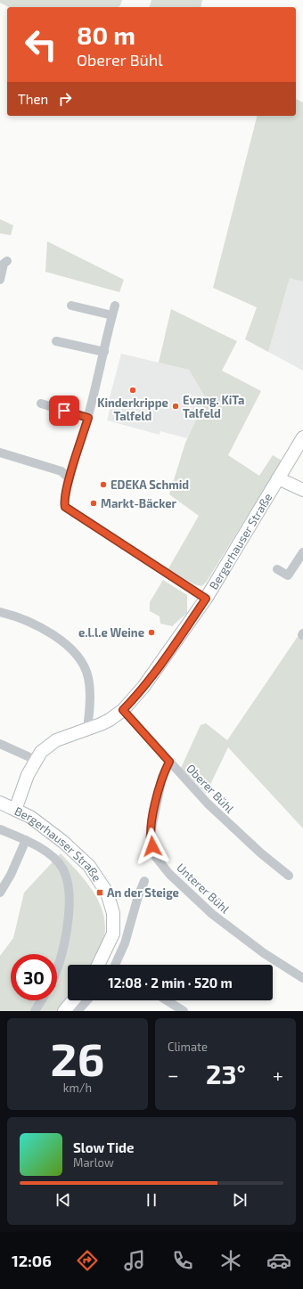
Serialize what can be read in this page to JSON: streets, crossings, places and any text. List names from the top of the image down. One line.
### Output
{"streets":{"street":["Bergerhauser Straße","Oberer Bühl","Unterer Bühl"]},"crossings":[["Bergerhauser Straße","Oberer Bühl"],["Oberer Bühl","Unterer Bühl"]],"places":{"other":["Kinderkrippe Talfeld","Evang. KiTa Talfeld","EDEKA Schmid","Markt-Bäcker","e.l.l.e Weine"],"transit":["An der Steige"]},"page":{"turn":["80 m","Oberer Bühl"],"then":"Then","limit":"30","trip":"12:08 · 2 min · 520 m","tile":[["26","km/h"],"Climate"],"heat":["−","23°","+"],"song":["Slow Tide","Marlow"],"tabs":"12:06"}}
